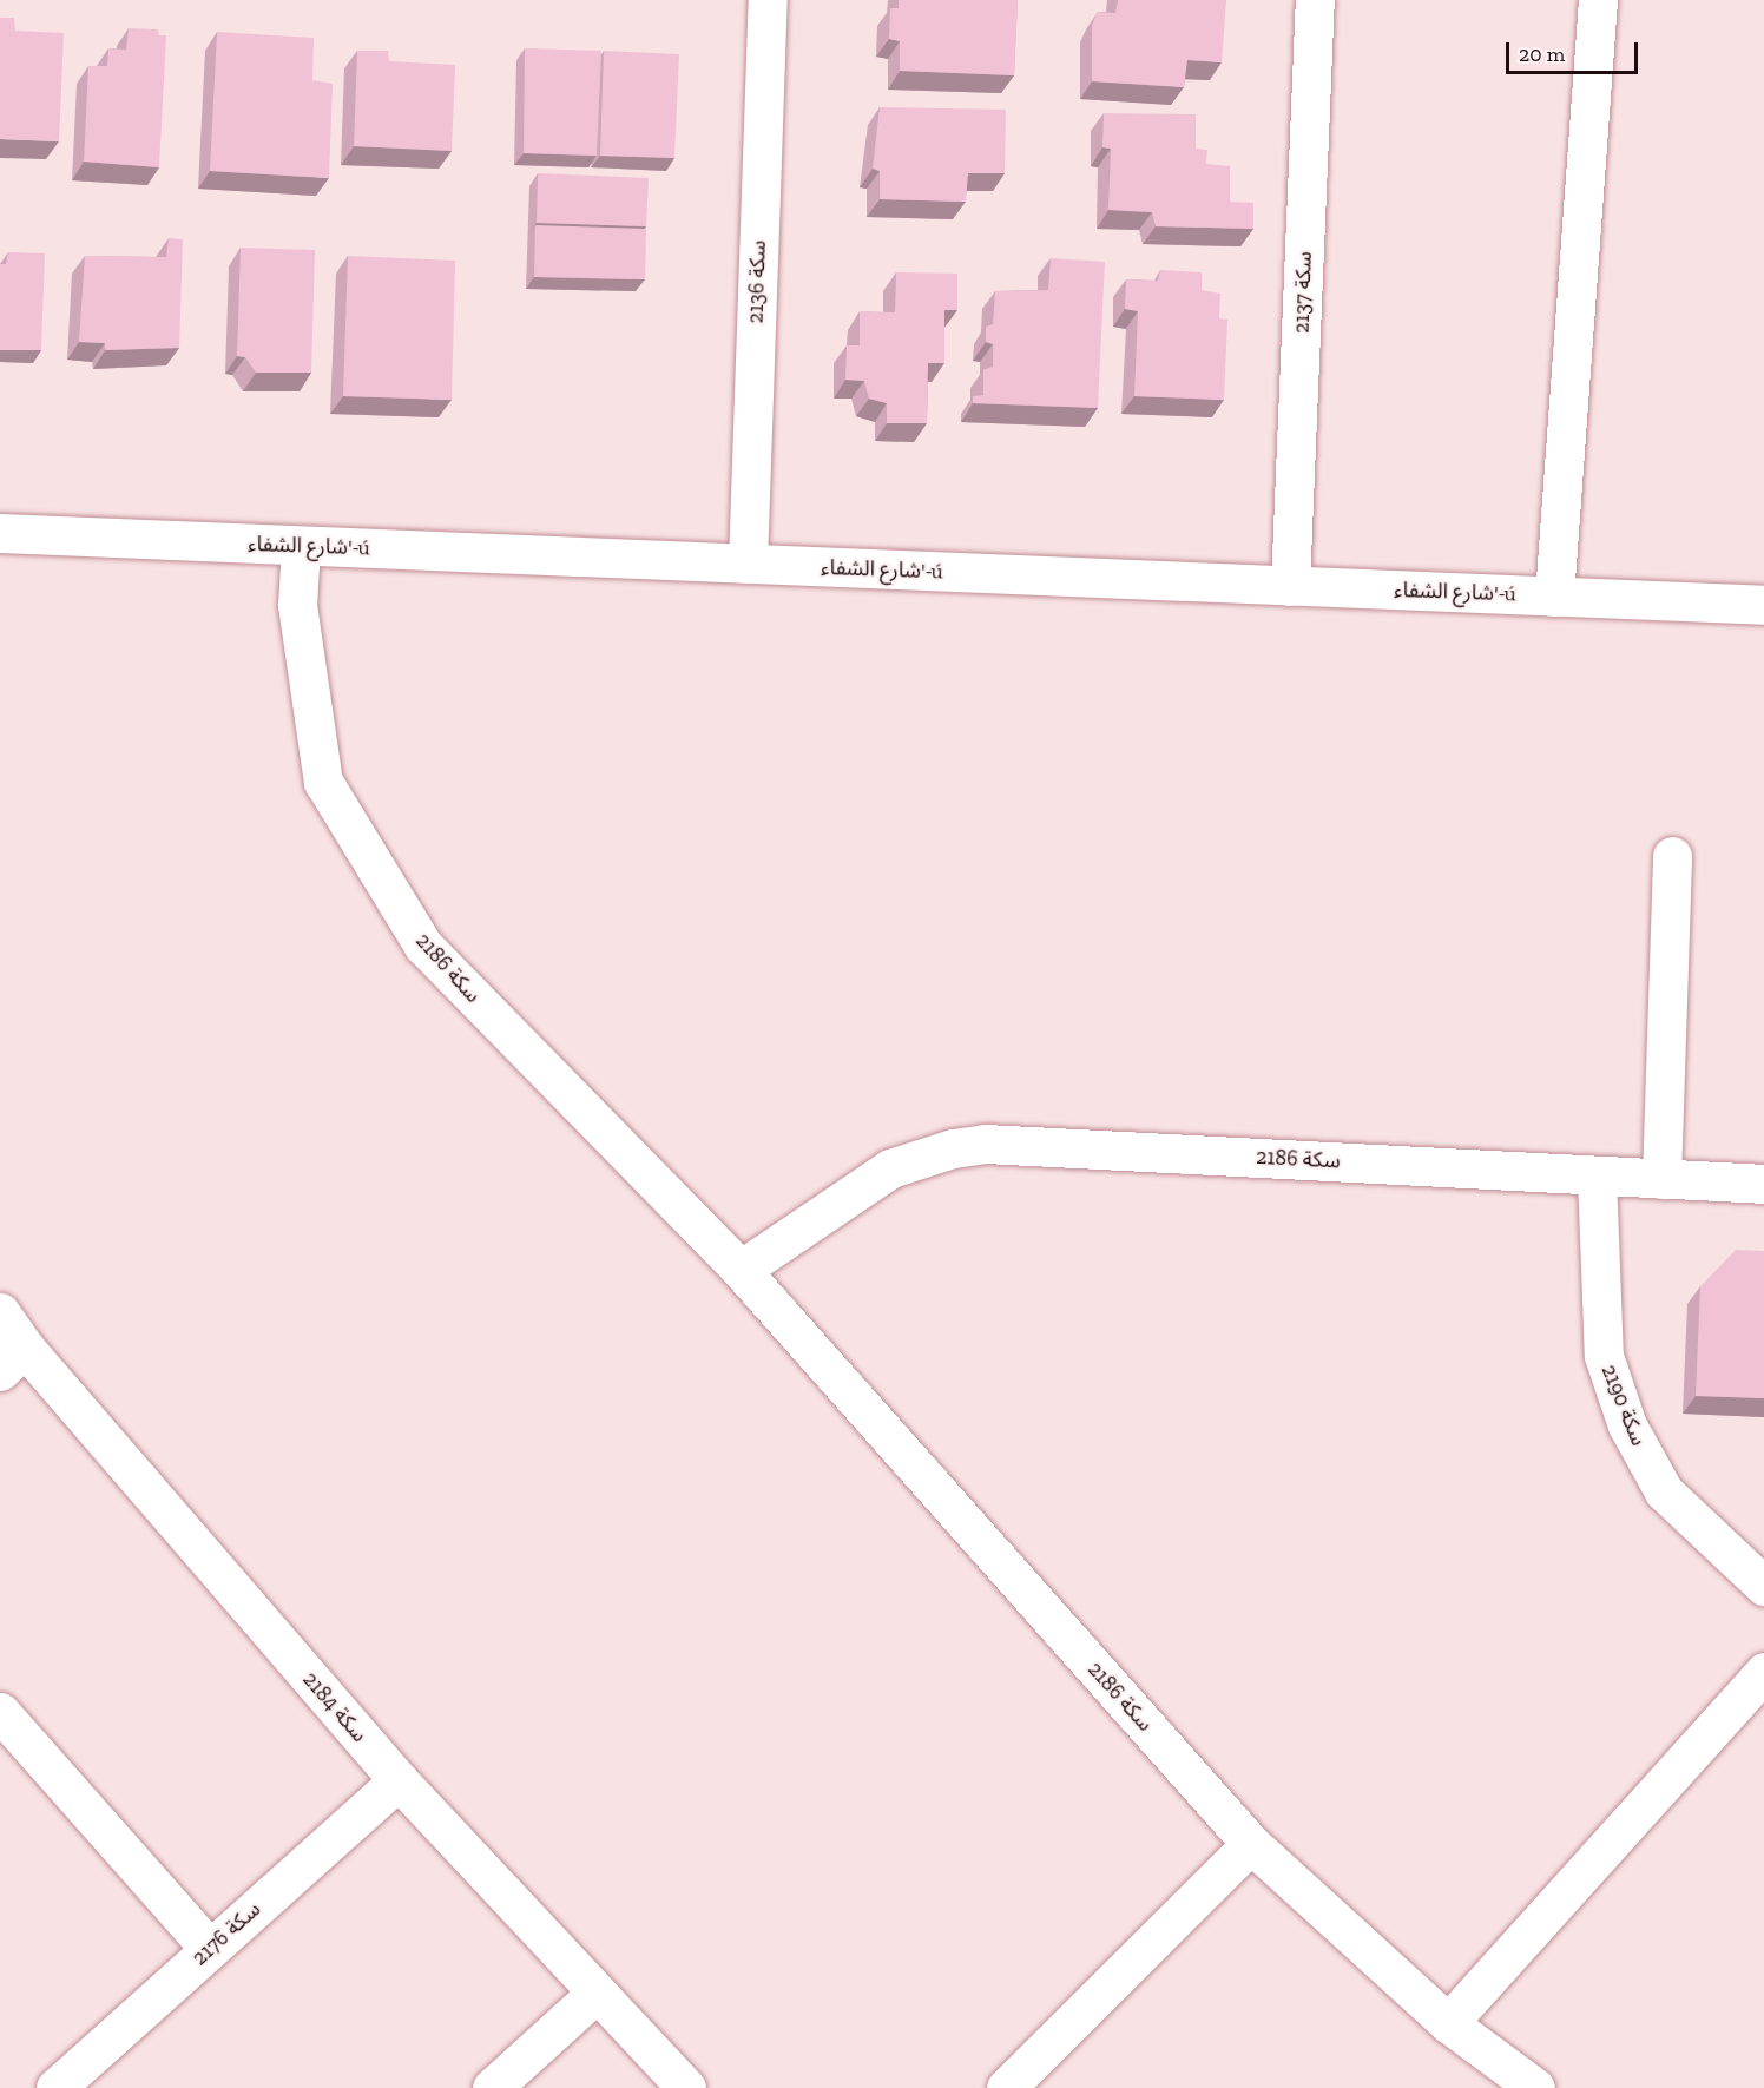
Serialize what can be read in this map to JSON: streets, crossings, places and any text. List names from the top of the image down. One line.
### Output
{"streets":{"street":["سكة 2136","سكة 2137","شارع الشفاء'-ú","سكة 2186","سكة 2190","سكة 2184","سكة 2176"]},"crossings":[["سكة 2136","شارع الشفاء'-ú"],["سكة 2137","شارع الشفاء'-ú"],["شارع الشفاء'-ú","سكة 2186"],["سكة 2186","سكة 2190"],["سكة 2184","سكة 2176"]],"scale_bar":"20 m"}
